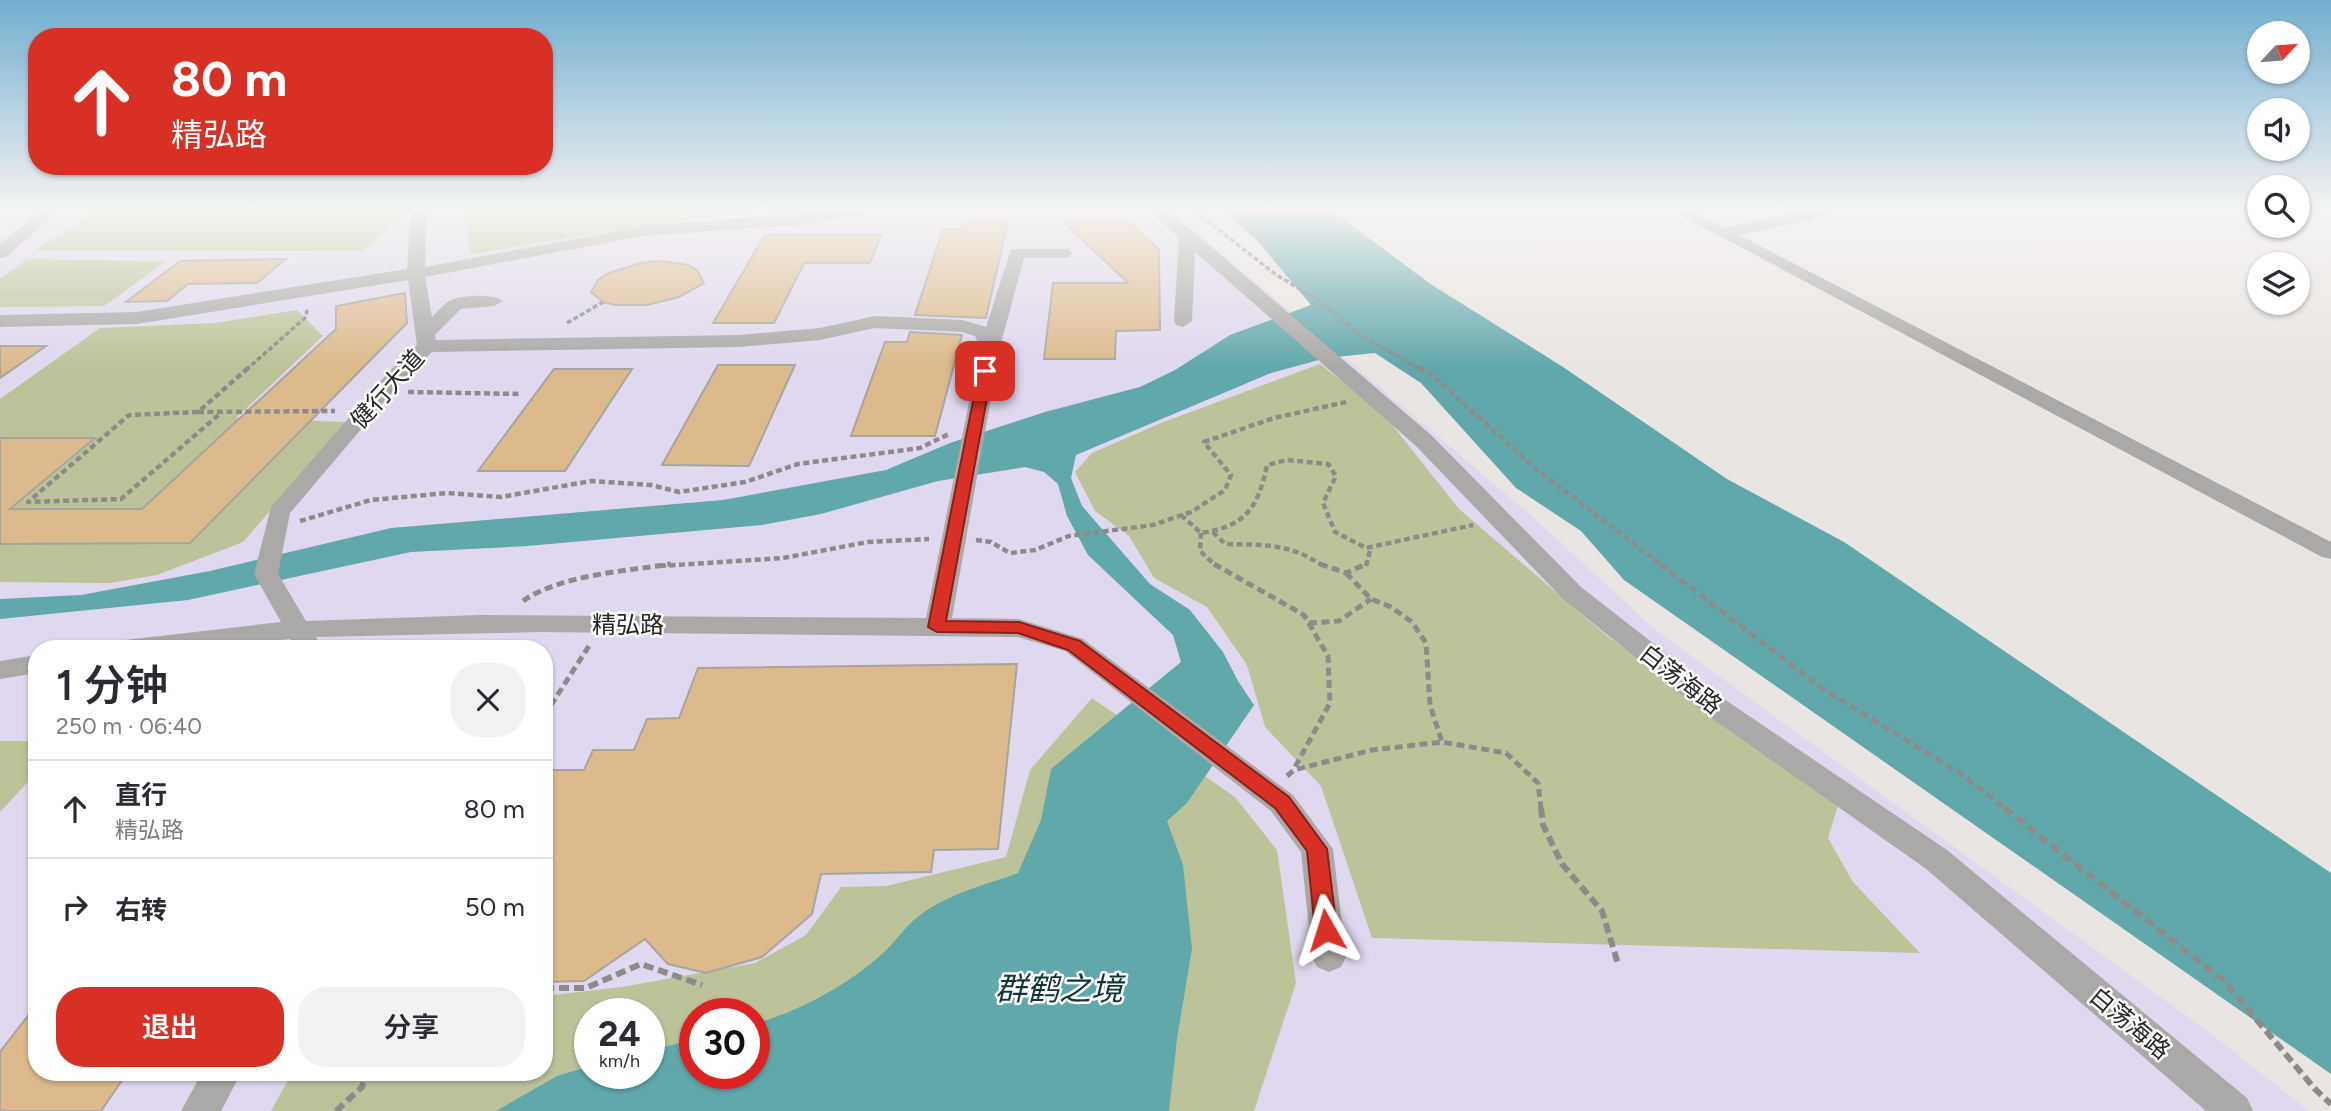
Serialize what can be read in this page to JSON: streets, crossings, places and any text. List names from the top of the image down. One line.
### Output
{"streets":{"street":["健行大道","精弘路","白荡海路"]},"crossings":[["健行大道","精弘路"]],"water":["群鹤之境"],"north":"top right","page":{"turn":["80 m","精弘路"],"heading":["1 分钟","250 m · 06:40"],"list":[{"name":"直行","note":"精弘路","value":"80 m"},{"name":"右转","value":"50 m"}],"buttons":["退出","分享"],"speed":"24 km/h","limit":"30"}}
